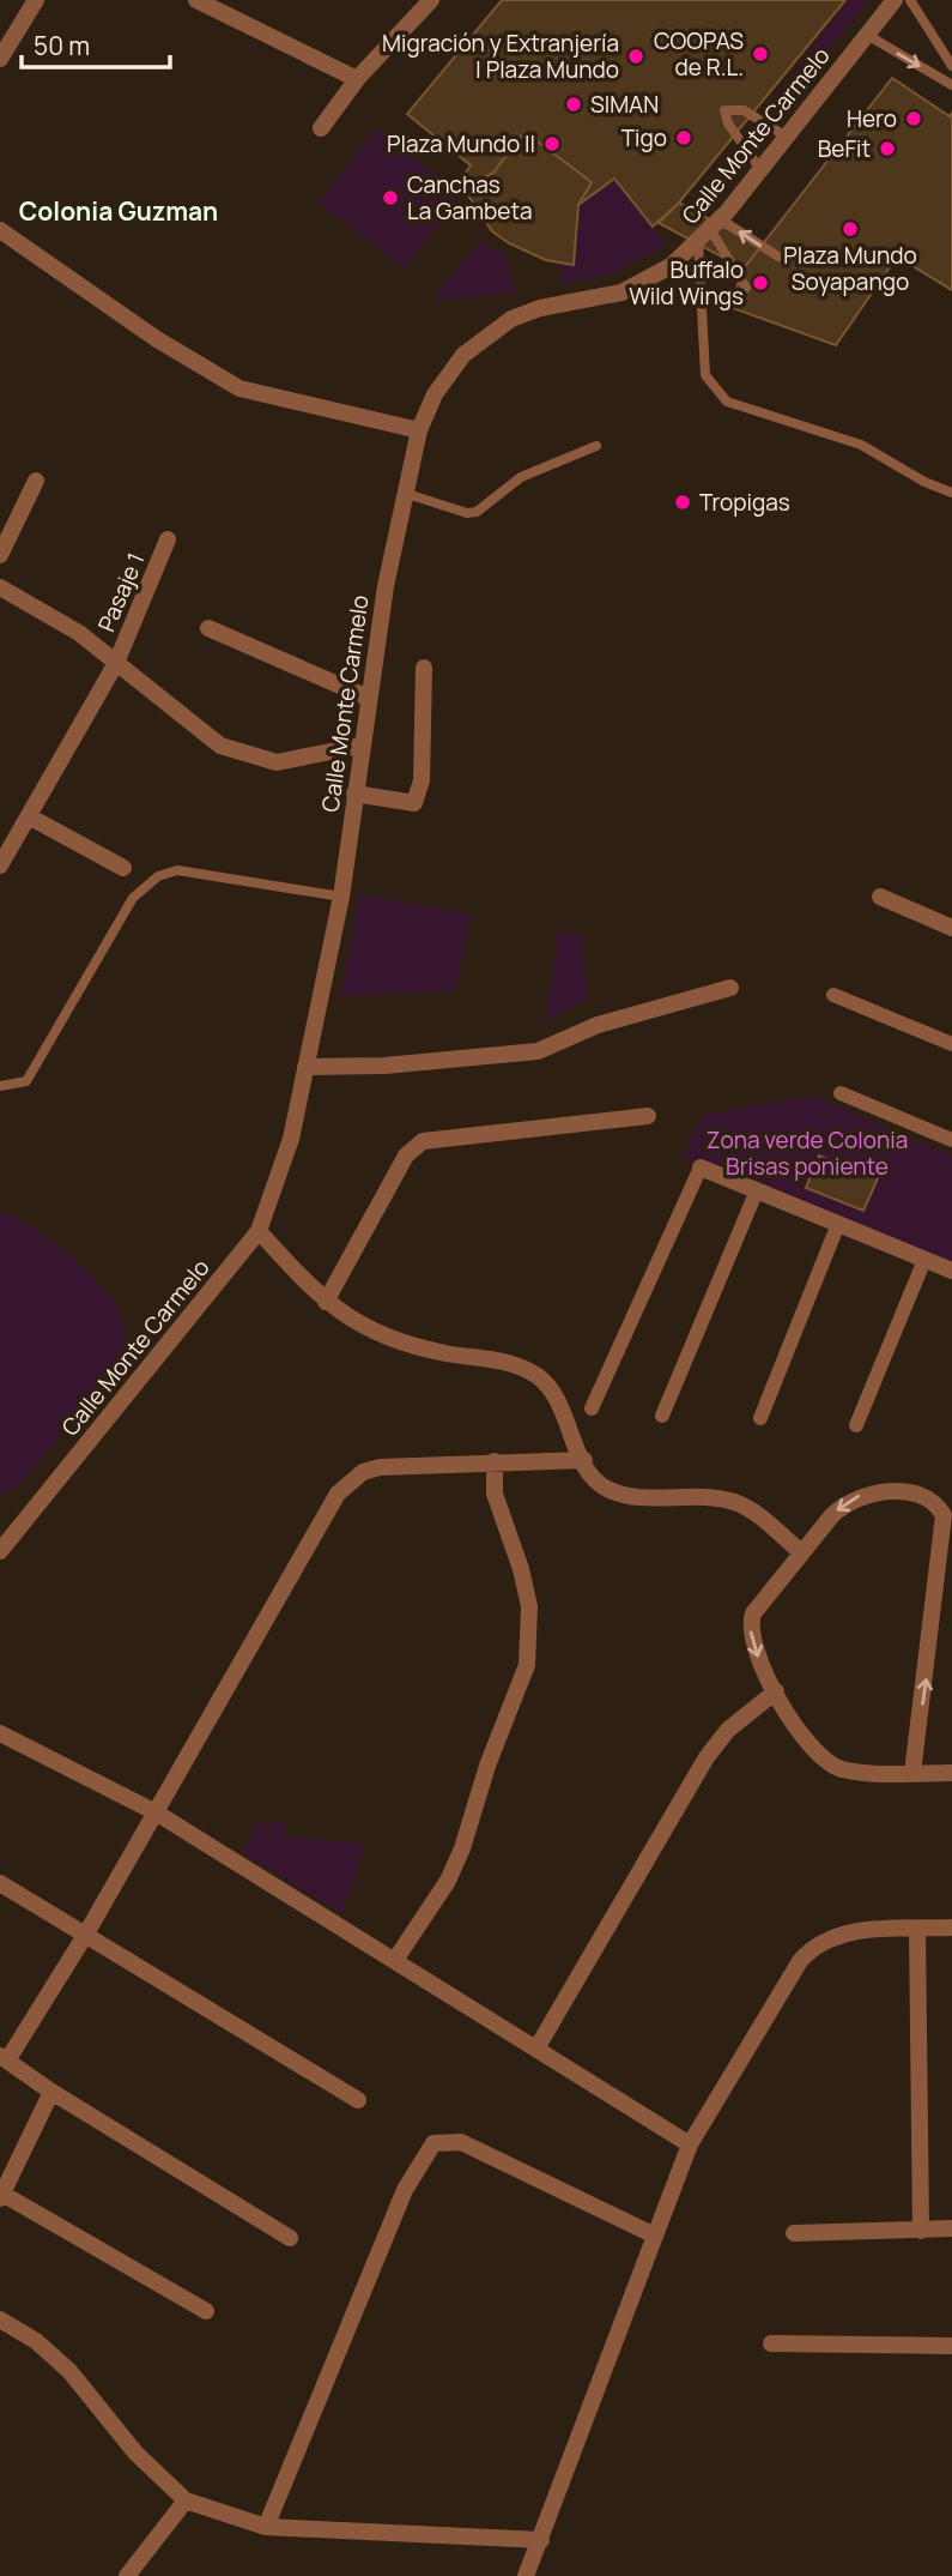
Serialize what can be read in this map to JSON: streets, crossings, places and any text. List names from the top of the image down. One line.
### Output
{"streets":{"street":["Calle Monte Carmelo","Pasaje 1"]},"districts":["Colonia Guzman"],"parks":["Zona verde Colonia Brisas poniente"],"places":["COOPAS de R.L.","Migración y Extranjería | Plaza Mundo","SIMAN","Hero","Tigo","Plaza Mundo II","BeFit","Canchas La Gambeta","Plaza Mundo Soyapango","Buffalo Wild Wings","Tropigas"],"scale_bar":"50 m"}
